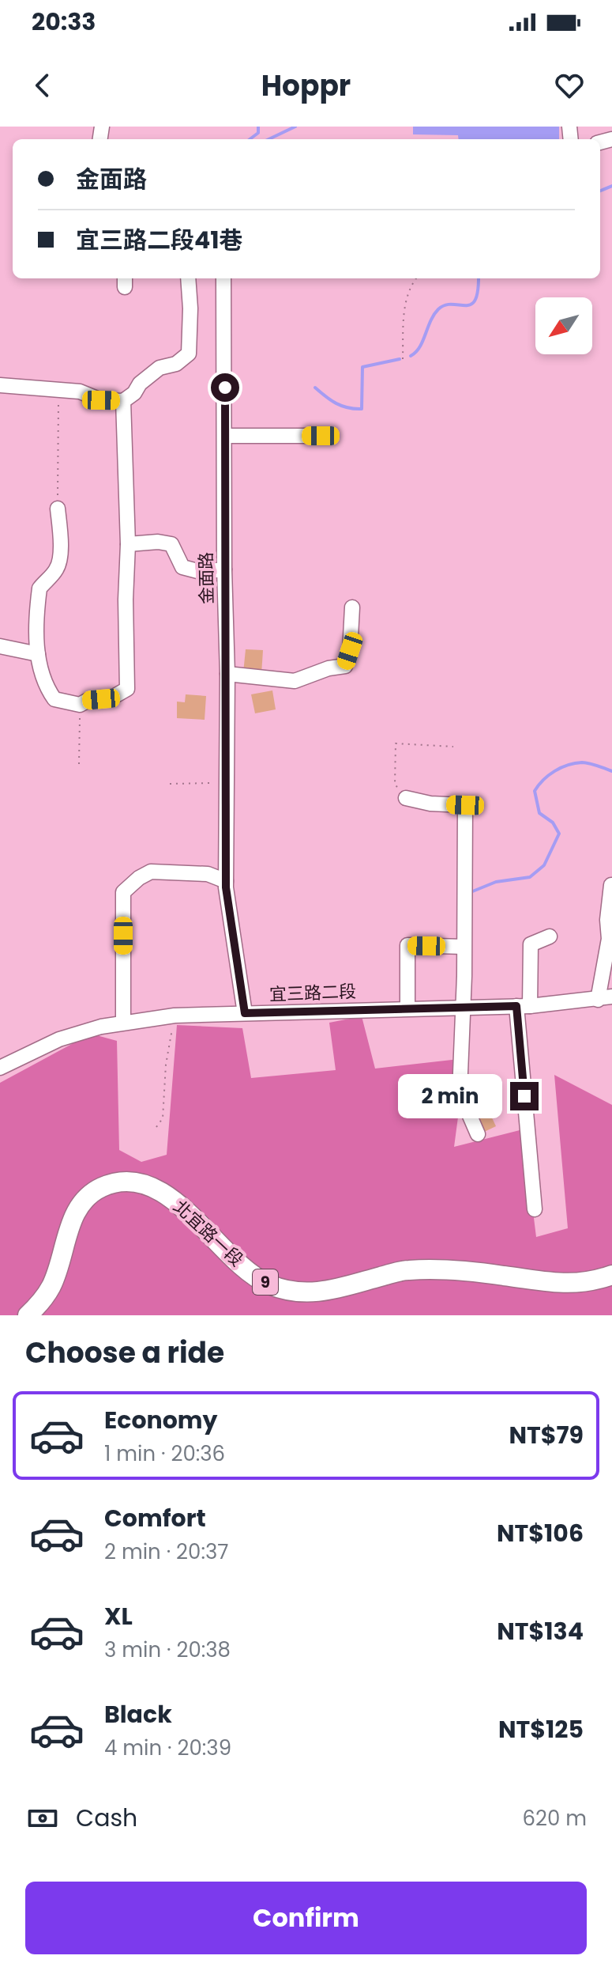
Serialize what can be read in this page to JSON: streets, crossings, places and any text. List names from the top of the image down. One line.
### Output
{"streets":{"main road":["北宜路一段","9"],"street":["金面路","宜三路二段"]},"crossings":[["金面路","宜三路二段"]],"north":"bottom left","page":{"status":"20:33","header":"Hoppr","banner":["金面路","宜三路二段41巷"],"bubble":"2 min","heading":"Choose a ride","list":[{"name":"Economy","note":"1 min · 20:36","value":"NT$79"},{"name":"Comfort","note":"2 min · 20:37","value":"NT$106"},{"name":"XL","note":"3 min · 20:38","value":"NT$134"},{"name":"Black","note":"4 min · 20:39","value":"NT$125"}],"pay":["Cash","620 m"],"buttons":"Confirm"}}
